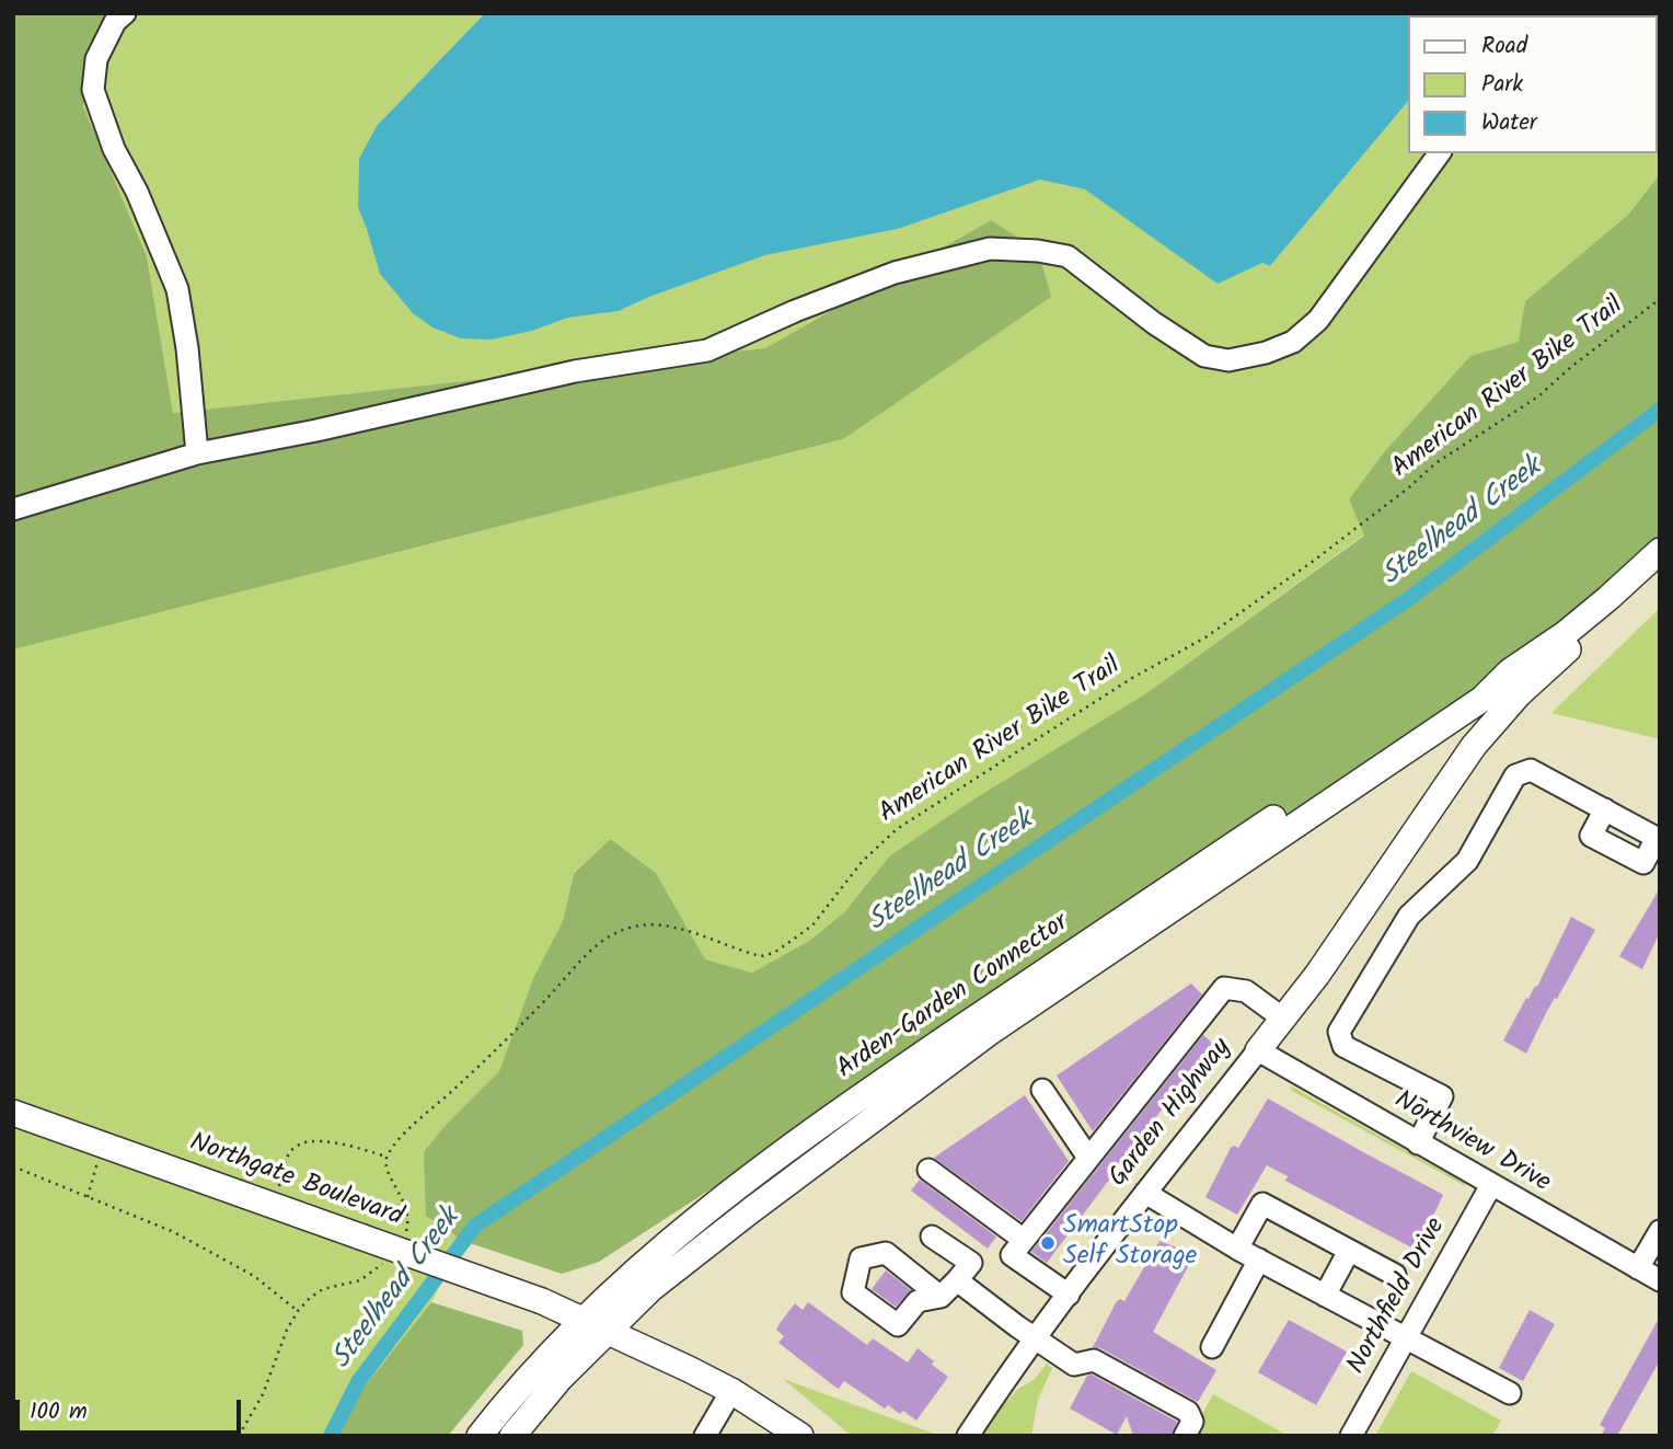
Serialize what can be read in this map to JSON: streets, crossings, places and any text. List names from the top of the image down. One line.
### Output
{"streets":{"main road":["Arden-Garden Connector","Northgate Boulevard"],"street":["Garden Highway","Northview Drive","Northfield Drive"],"path":["American River Bike Trail"]},"crossings":[["Arden-Garden Connector","Northgate Boulevard"],["Garden Highway","Northview Drive"],["Northview Drive","Northfield Drive"]],"water":["Steelhead Creek"],"places":["SmartStop Self Storage"],"legend":["Road","Park","Water"],"scale_bar":"100 m"}
